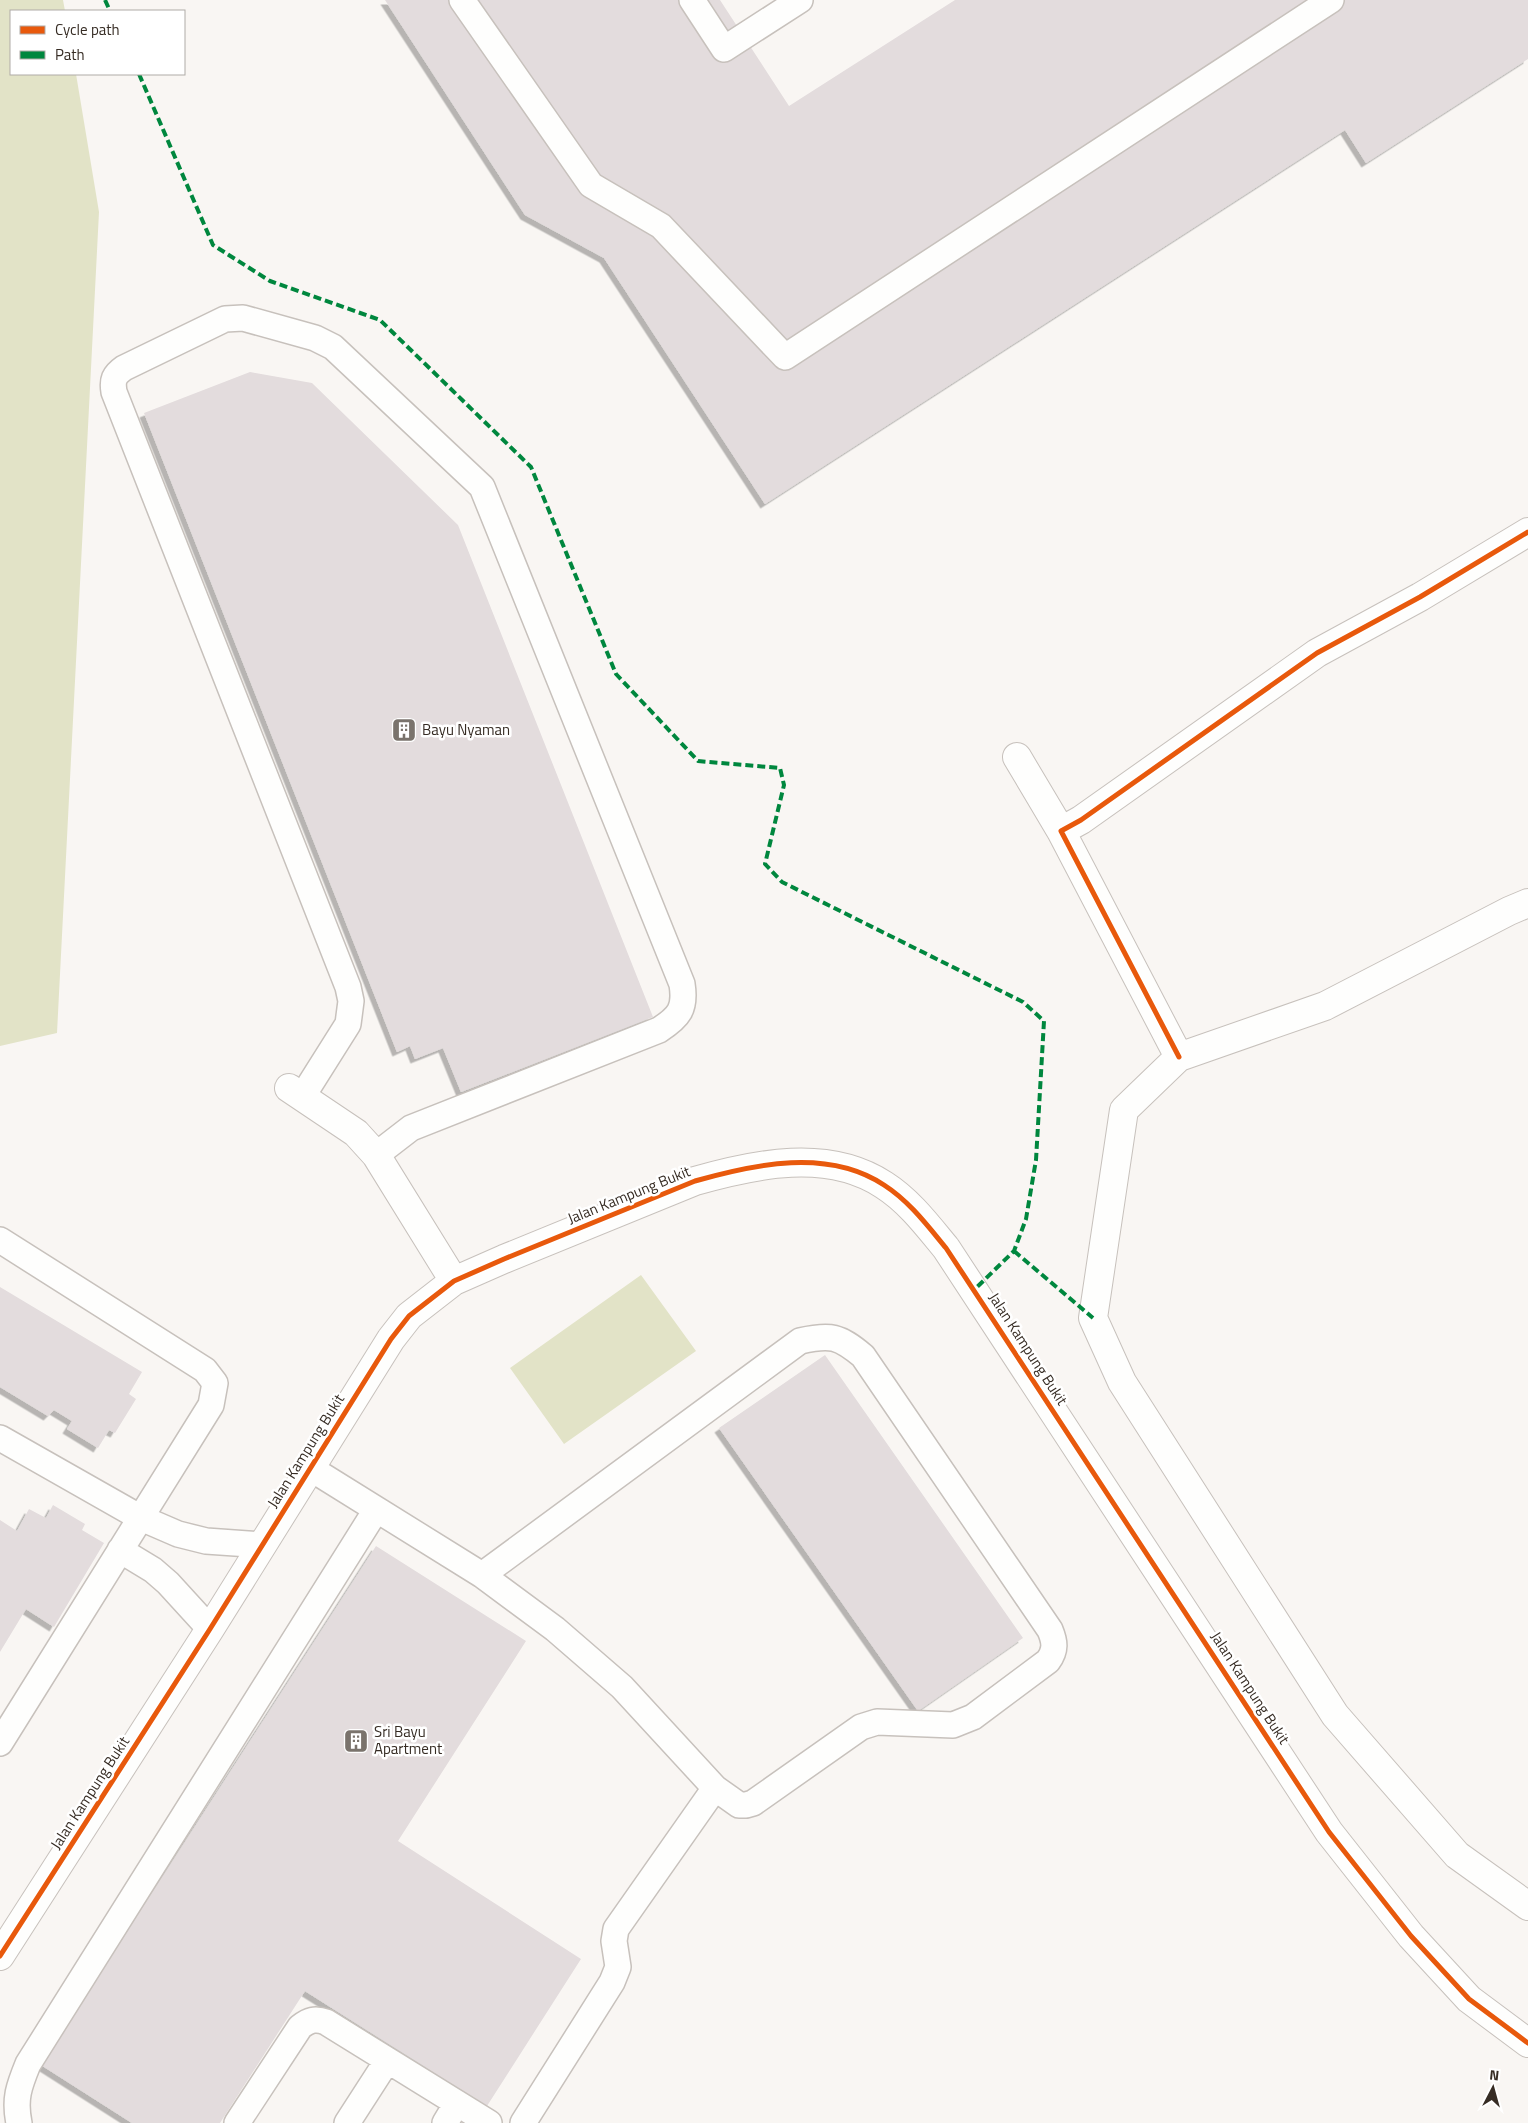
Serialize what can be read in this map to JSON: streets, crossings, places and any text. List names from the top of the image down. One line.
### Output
{"streets":{"street":["Jalan Kampung Bukit"]},"places":{"building":["Bayu Nyaman","Sri Bayu Apartment"]},"legend":["Cycle path","Path"],"north":"top"}
